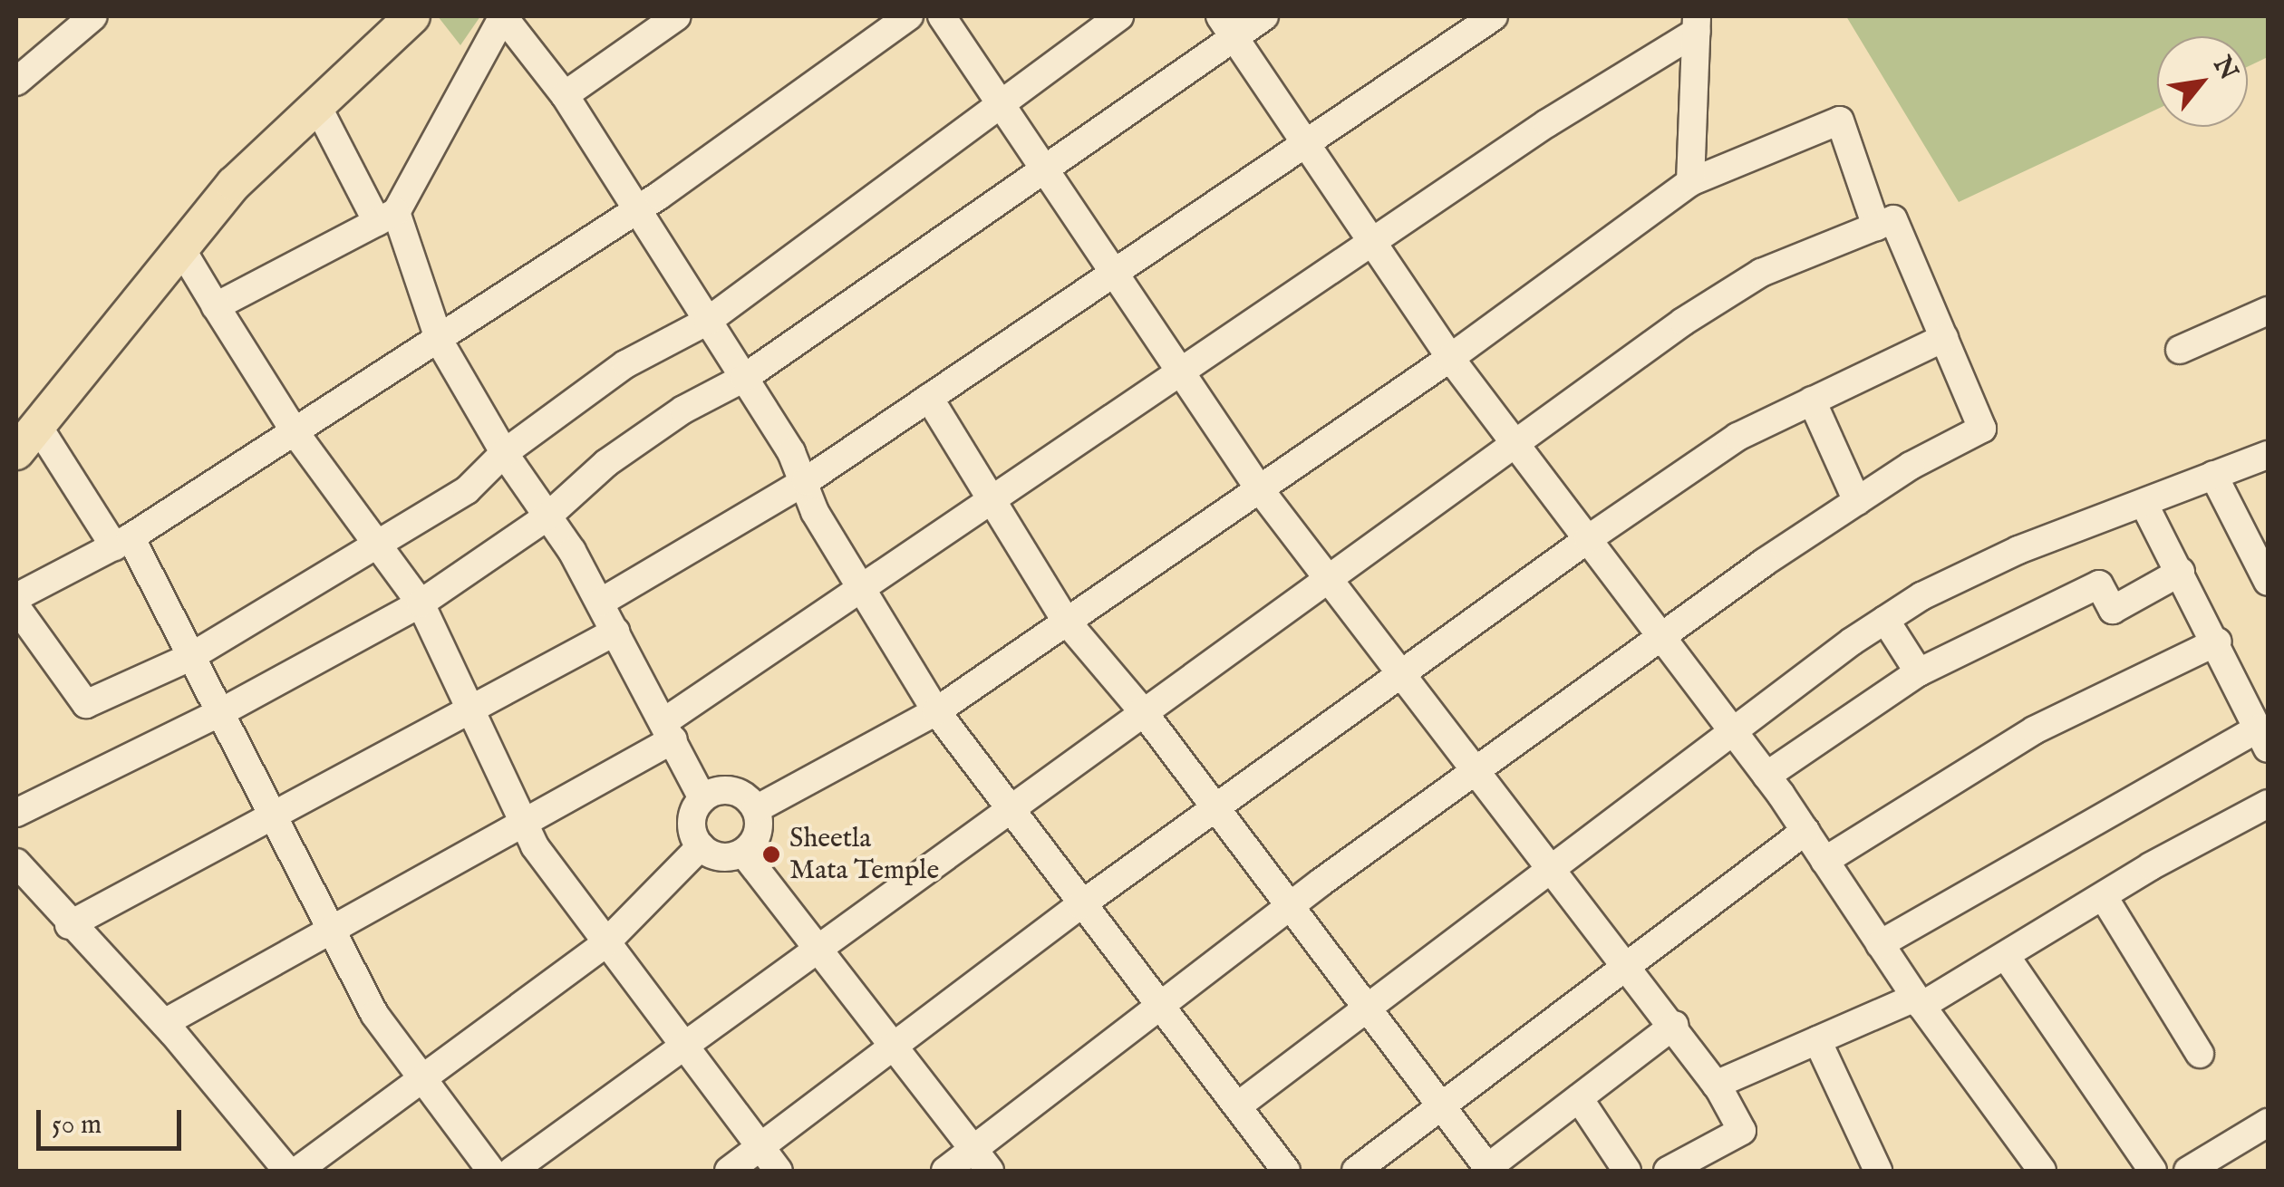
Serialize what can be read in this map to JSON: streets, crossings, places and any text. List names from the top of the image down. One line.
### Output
{"places":["Sheetla Mata Temple"],"scale_bar":"50 m","north":"top right"}
